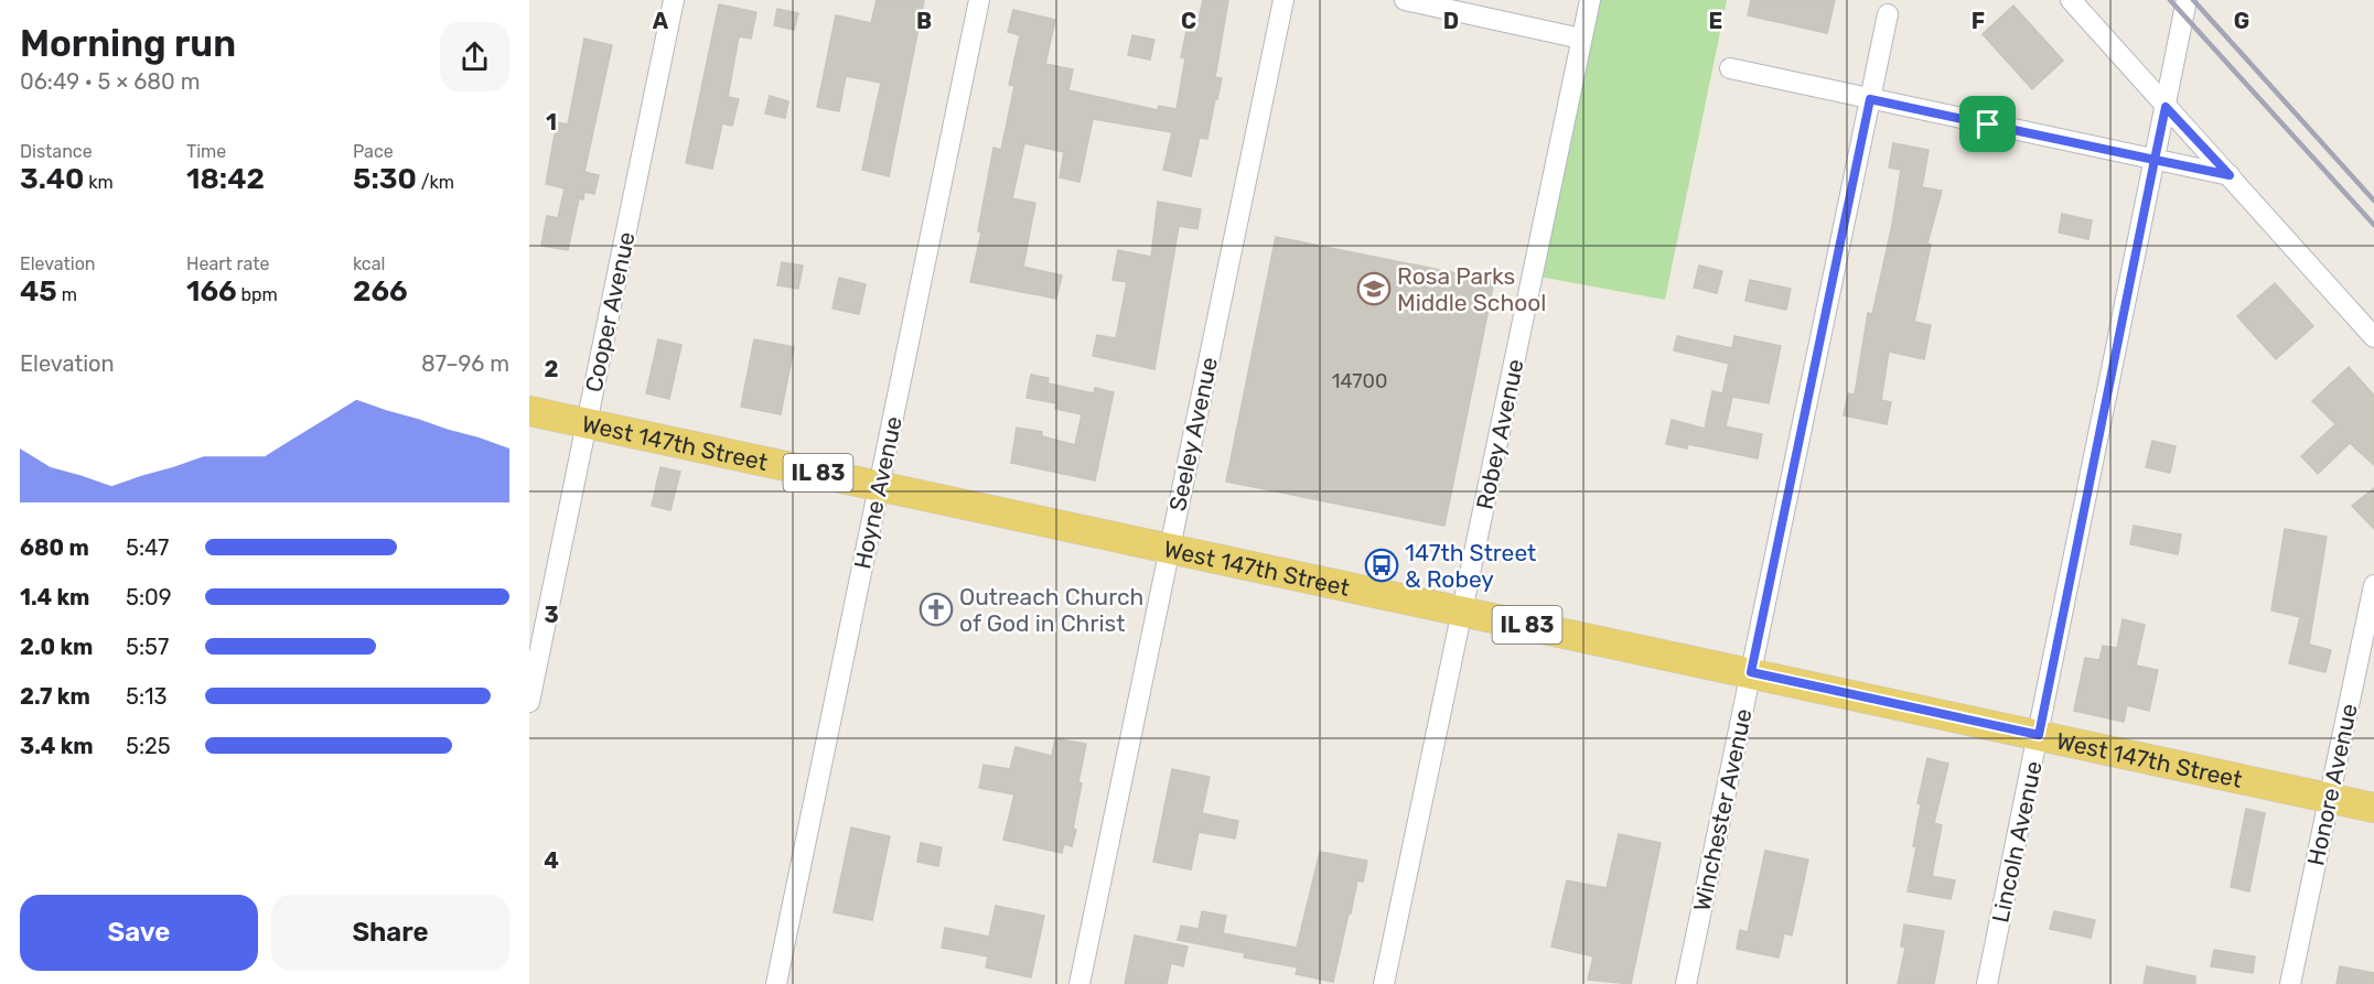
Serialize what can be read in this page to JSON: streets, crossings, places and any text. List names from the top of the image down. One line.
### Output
{"streets":{"main road":["West 147th Street","IL 83"],"street":["Cooper Avenue","Seeley Avenue","Robey Avenue","Hoyne Avenue","Honore Avenue","Winchester Avenue","Lincoln Avenue"]},"crossings":[["Cooper Avenue","West 147th Street"],["Seeley Avenue","West 147th Street"],["Robey Avenue","West 147th Street"],["West 147th Street","Hoyne Avenue"],["West 147th Street","Honore Avenue"],["West 147th Street","Winchester Avenue"],["West 147th Street","Lincoln Avenue"]],"places":{"school or university":["Rosa Parks Middle School"],"bus stop":["147th Street & Robey"],"church":["Outreach Church of God in Christ"]},"house_numbers":["14700"],"page":{"heading":["Morning run","06:49 · 5 × 680 m"],"stats":[["Distance","3.40 km"],["Time","18:42"],["Pace","5:30 /km"],["Elevation","45 m"],["Heart rate","166 bpm"],["kcal","266"]],"chart":["Elevation","87–96 m"],"list":[{"name":"680 m","note":"5:47"},{"name":"1.4 km","note":"5:09"},{"name":"2.0 km","note":"5:57"},{"name":"2.7 km","note":"5:13"},{"name":"3.4 km","note":"5:25"}],"buttons":["Save","Share"]},"grid":{"columns":["A","B","C","D","E","F","G"],"rows":["1","2","3","4"]}}
